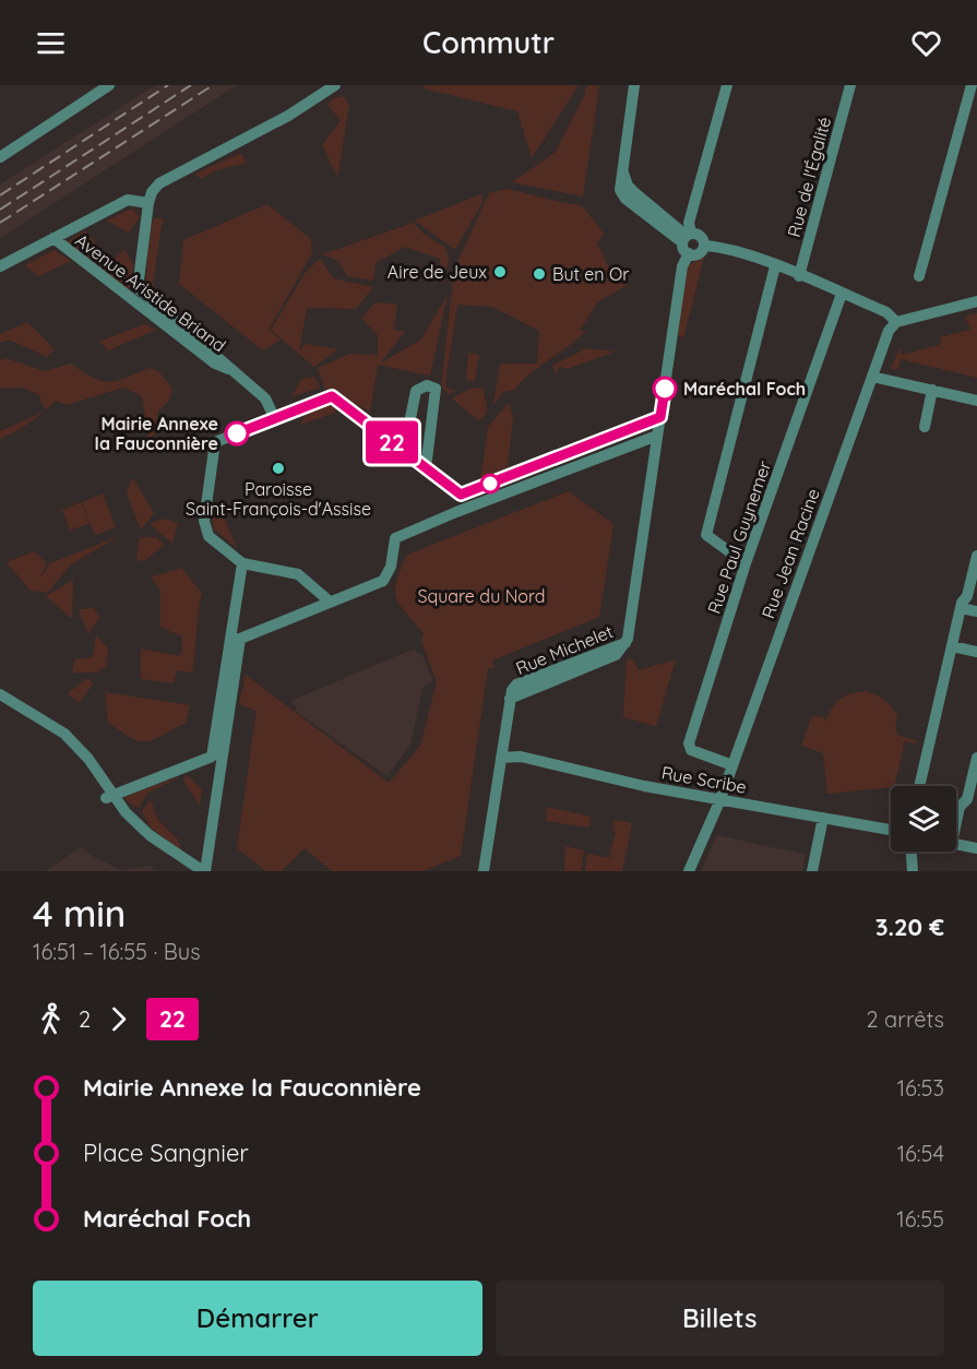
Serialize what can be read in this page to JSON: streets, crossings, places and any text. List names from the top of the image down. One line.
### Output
{"streets":{"street":["Rue de l'Égalité","Avenue Aristide Briand","Rue Paul Guynemer","Rue Jean Racine","Rue Michelet","Rue Scribe"]},"crossings":[["Rue Paul Guynemer","Rue Jean Racine"],["Rue Jean Racine","Rue Scribe"],["Rue Michelet","Rue Scribe"]],"parks":["Square du Nord"],"places":["Aire de Jeux","But en Or","Maréchal Foch","Mairie Annexe la Fauconnière","Paroisse Saint-François-d'Assise"],"lines":["bus line 22"],"page":{"header":"Commutr","on_map":"22","heading":["4 min","16:51 – 16:55 · Bus","3.20 €"],"legs":["2","22","2 arrêts"],"list":[{"name":"Mairie Annexe la Fauconnière","value":"16:53"},{"name":"Place Sangnier","value":"16:54"},{"name":"Maréchal Foch","value":"16:55"}],"buttons":["Démarrer","Billets"]}}
